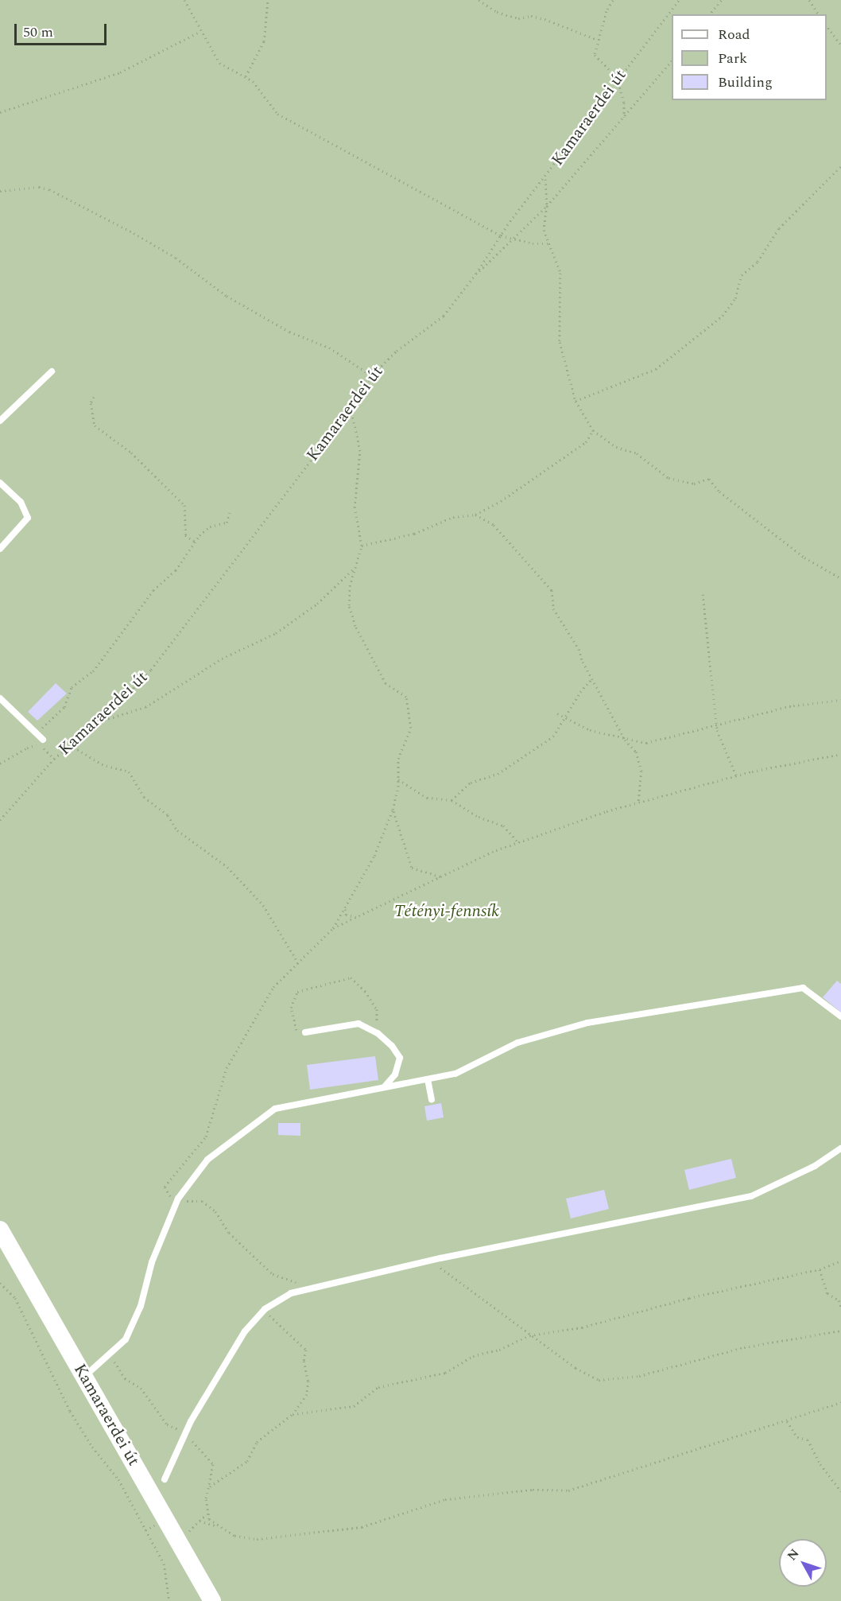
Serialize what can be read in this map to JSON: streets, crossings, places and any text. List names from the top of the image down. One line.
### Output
{"streets":{"street":["Kamaraerdei út"]},"parks":["Tétényi-fennsík"],"legend":["Road","Park","Building"],"scale_bar":"50 m","north":"top left"}
